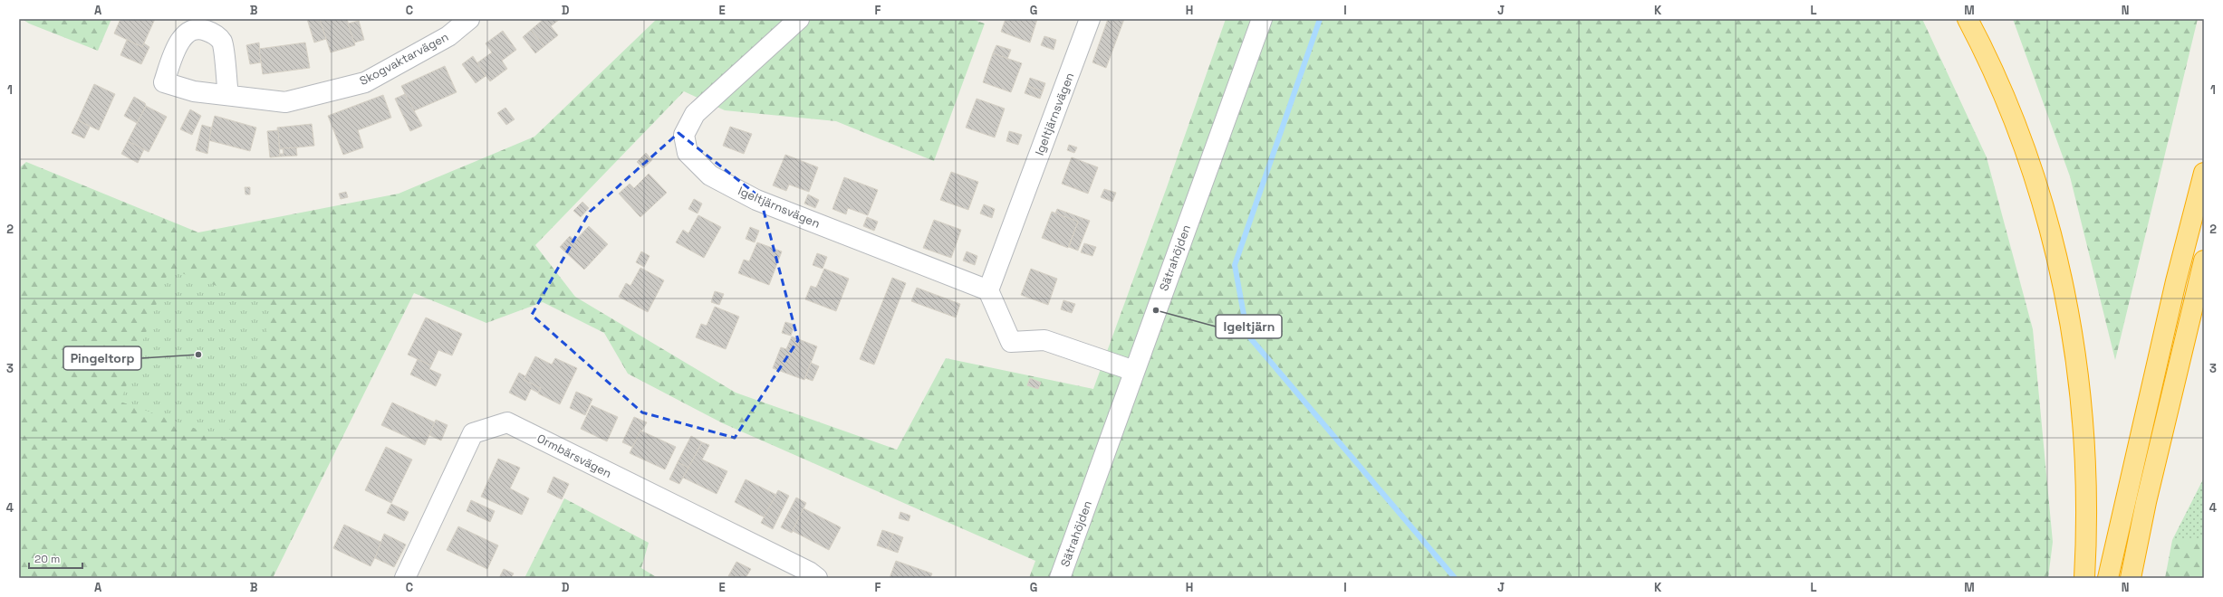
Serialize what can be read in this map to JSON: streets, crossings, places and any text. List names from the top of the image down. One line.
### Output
{"streets":{"street":["Skogvaktarvägen","Igeltjärnsvägen","Sätrahöjden","Ormbärsvägen"]},"places":["Igeltjärn","Pingeltorp"],"scale_bar":"20 m","grid":{"columns":["A","B","C","D","E","F","G","H","I","J","K","L","M","N"],"rows":["1","2","3","4"]}}
